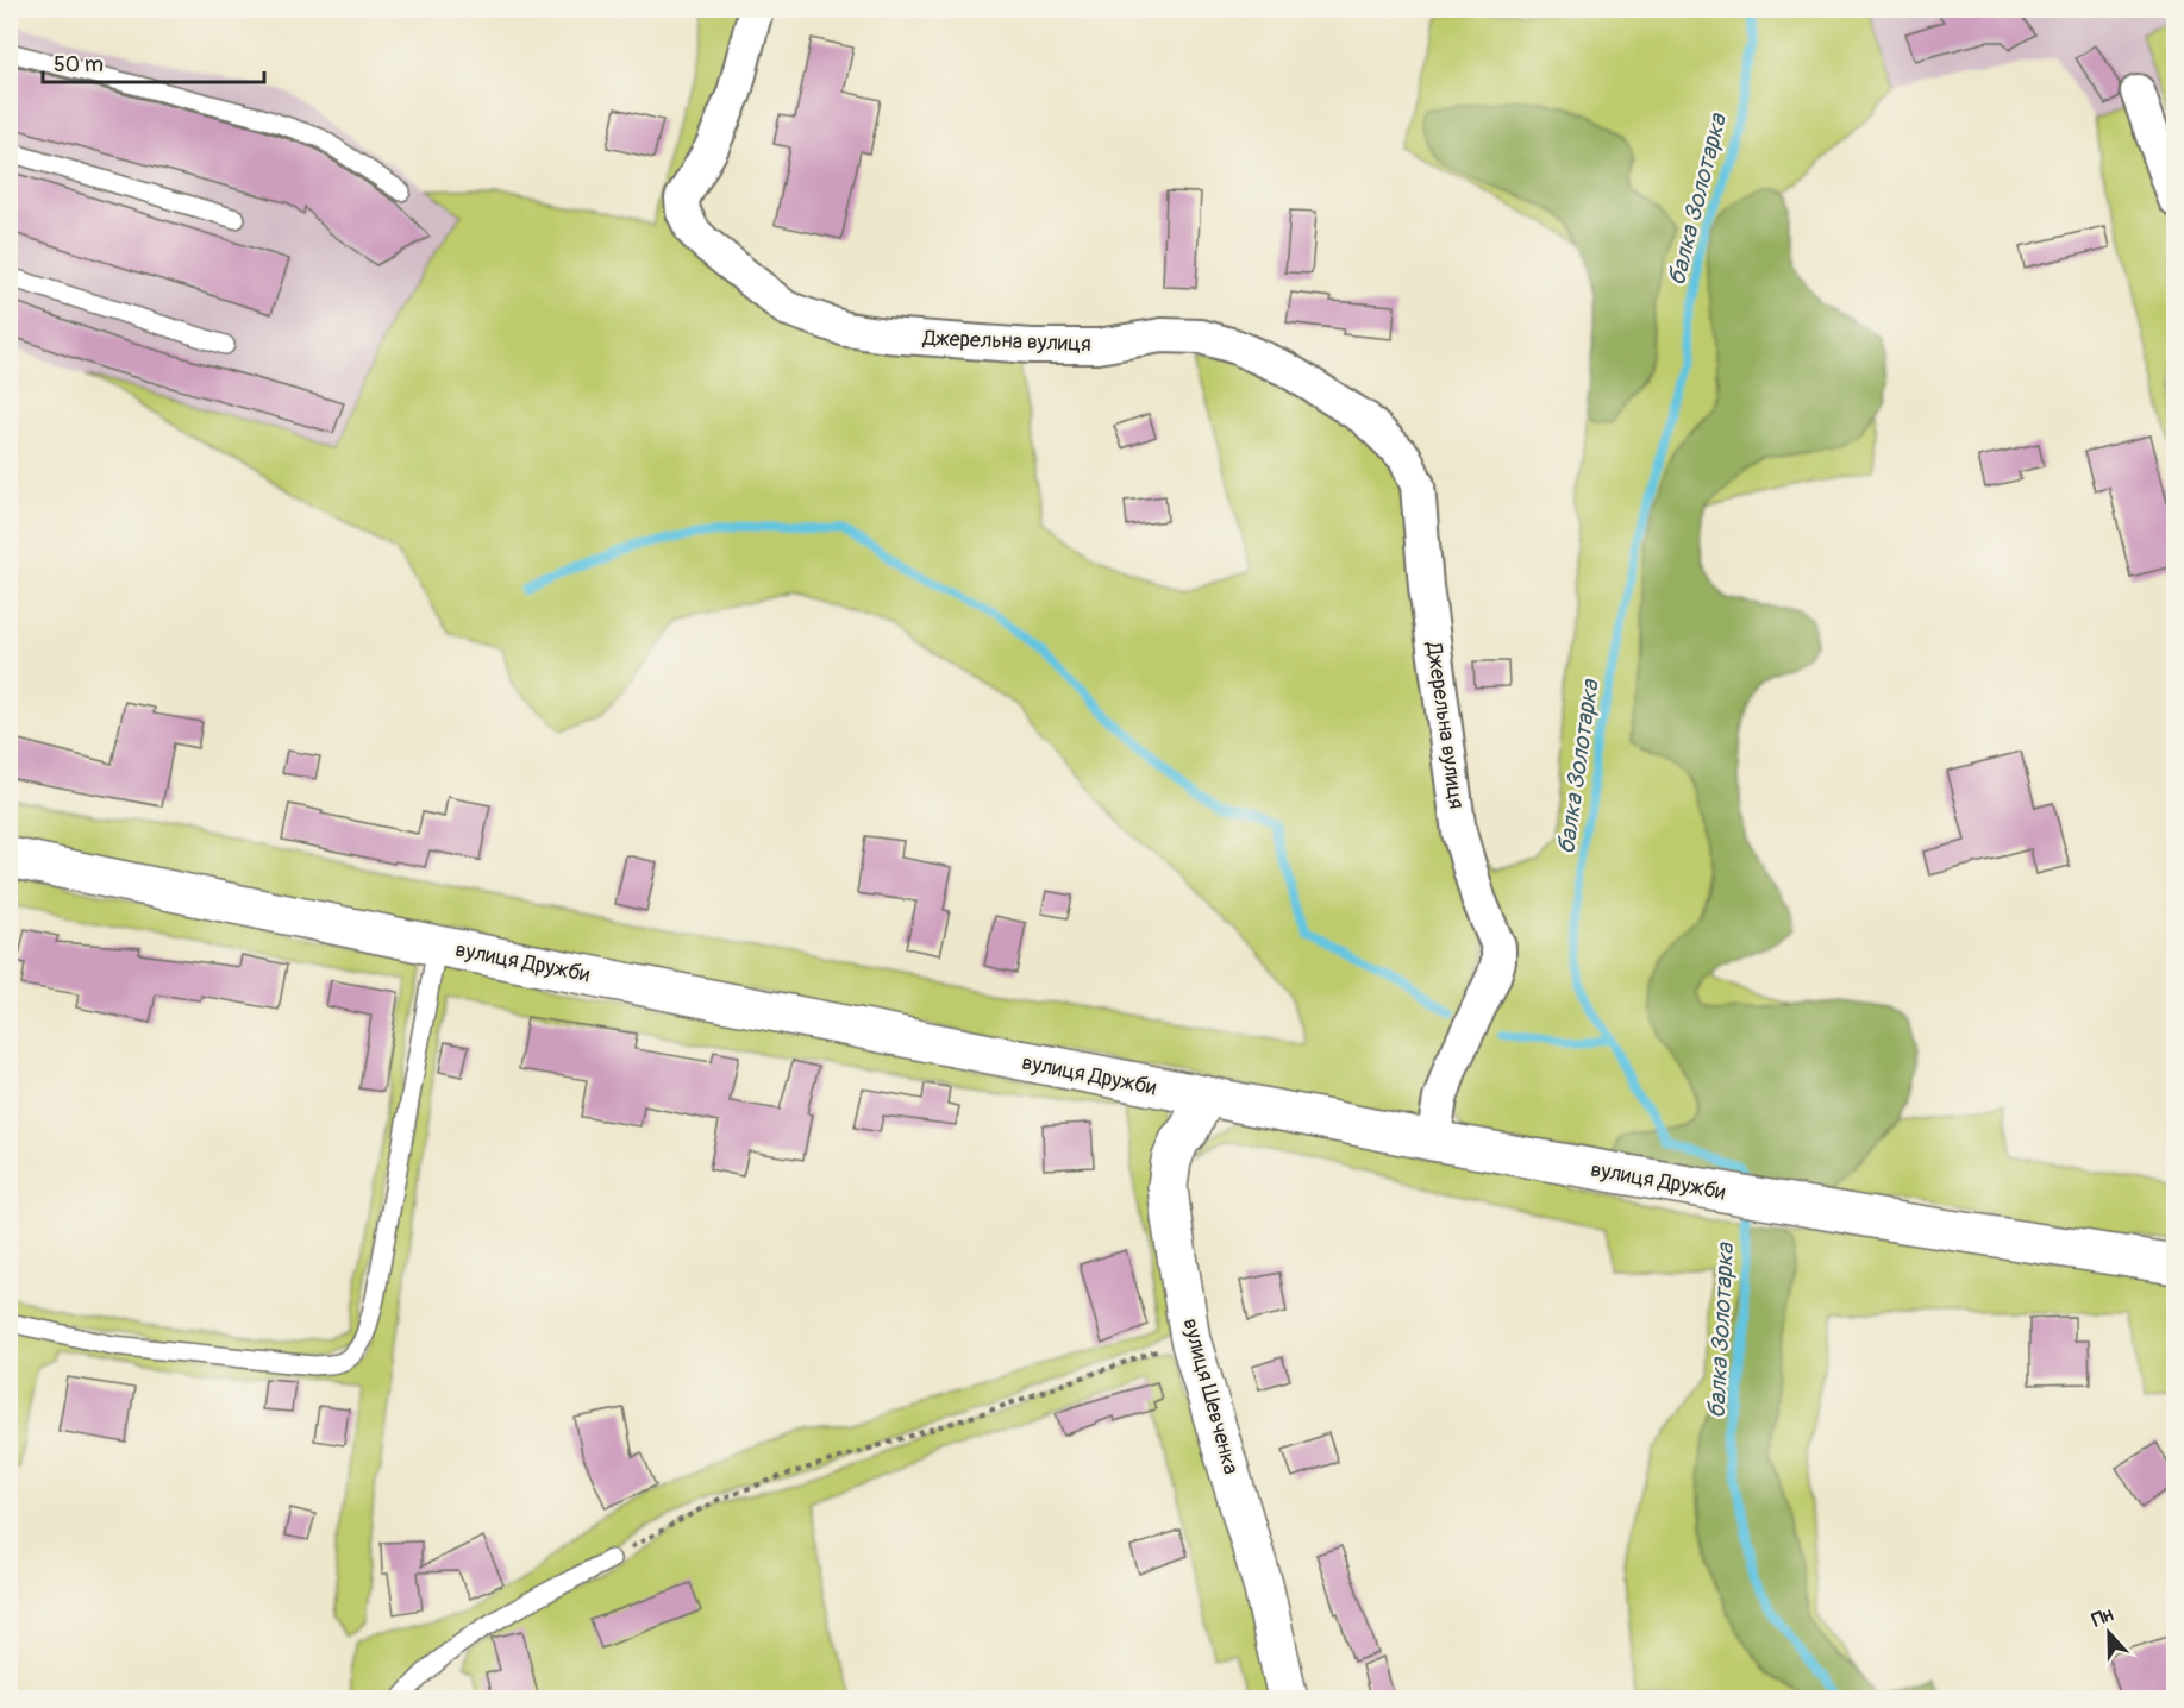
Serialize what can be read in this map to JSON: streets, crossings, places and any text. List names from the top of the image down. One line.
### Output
{"streets":{"street":["Джерельна вулиця","вулиця Дружби","вулиця Шевченка"]},"crossings":[["Джерельна вулиця","вулиця Дружби"],["вулиця Дружби","вулиця Шевченка"]],"water":["балка Золотарка"],"scale_bar":"50 m","north":"top"}
